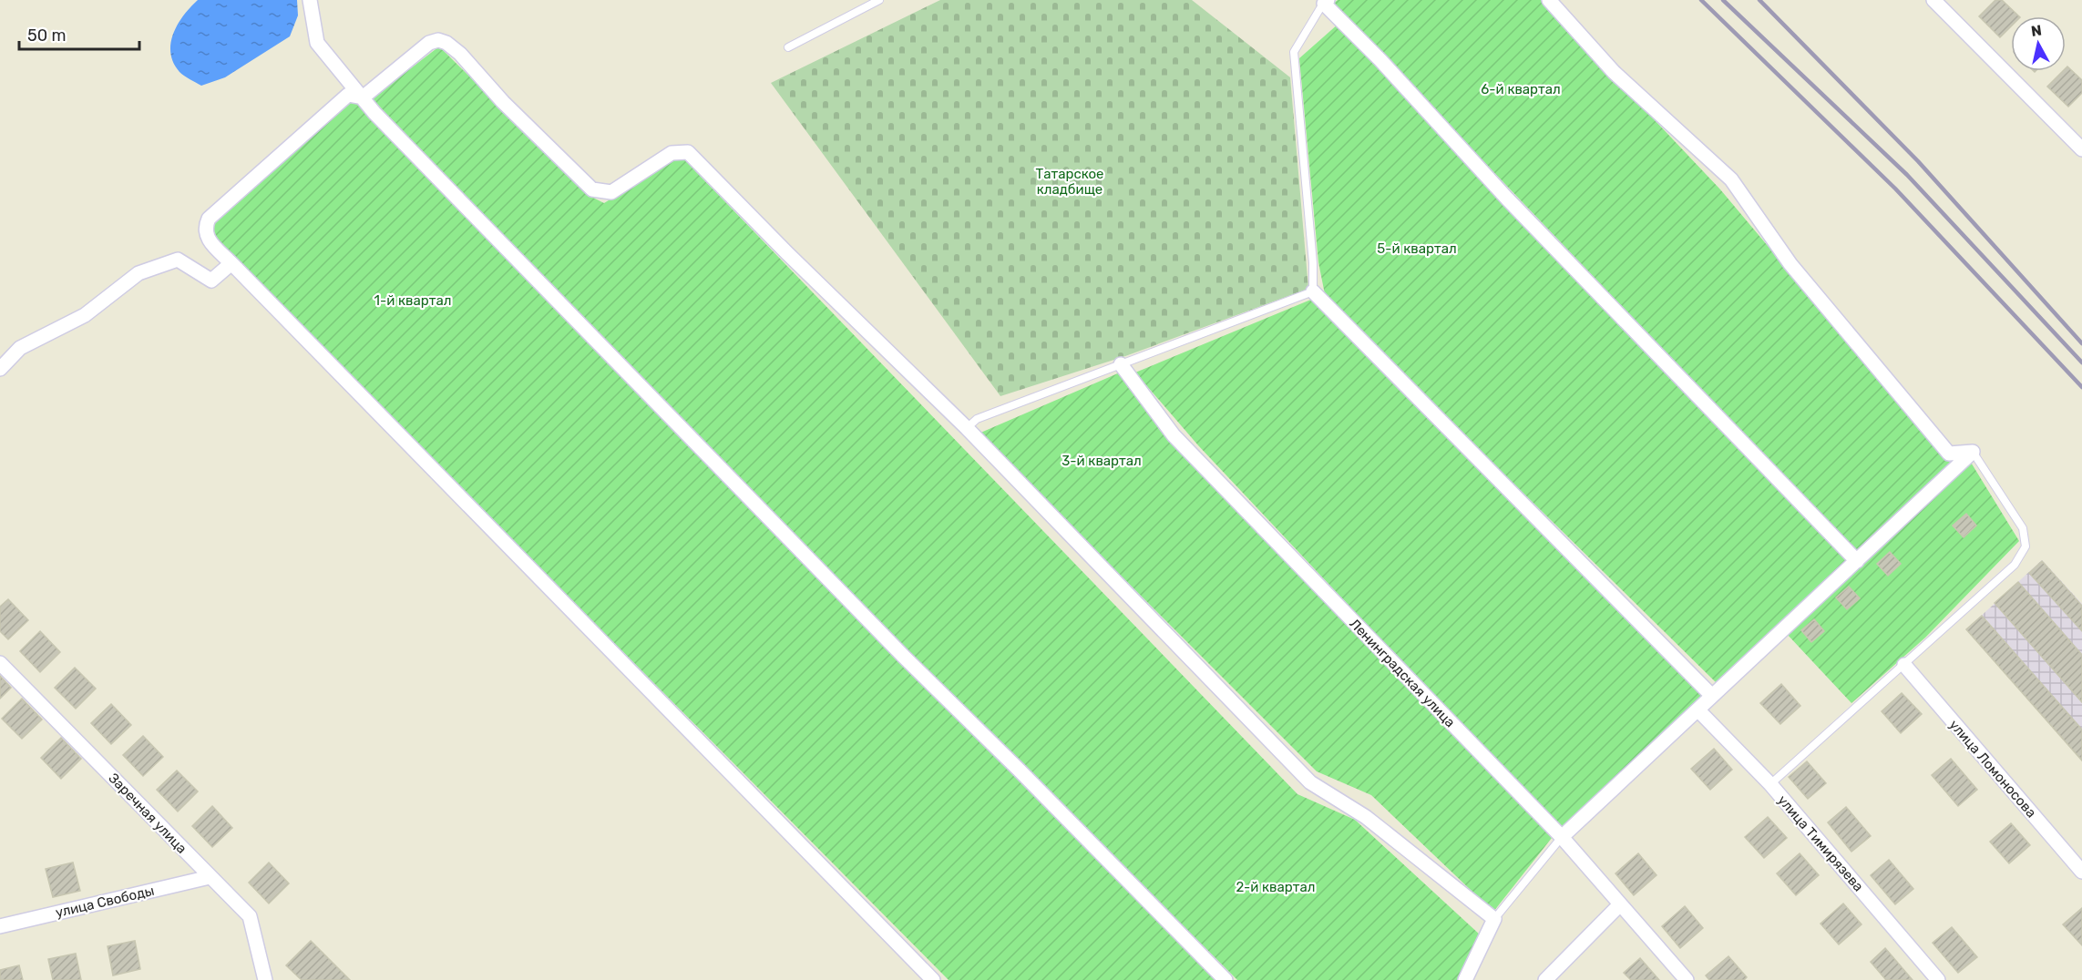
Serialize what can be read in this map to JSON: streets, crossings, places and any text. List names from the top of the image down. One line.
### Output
{"streets":{"street":["Ленинградская улица","улица Ломоносова","Заречная улица","улица Тимирязева","улица Свободы"]},"crossings":[["Заречная улица","улица Свободы"]],"parks":["6-й квартал","Татарское кладбище","5-й квартал","1-й квартал","3-й квартал","2-й квартал"],"scale_bar":"50 m","north":"top"}
